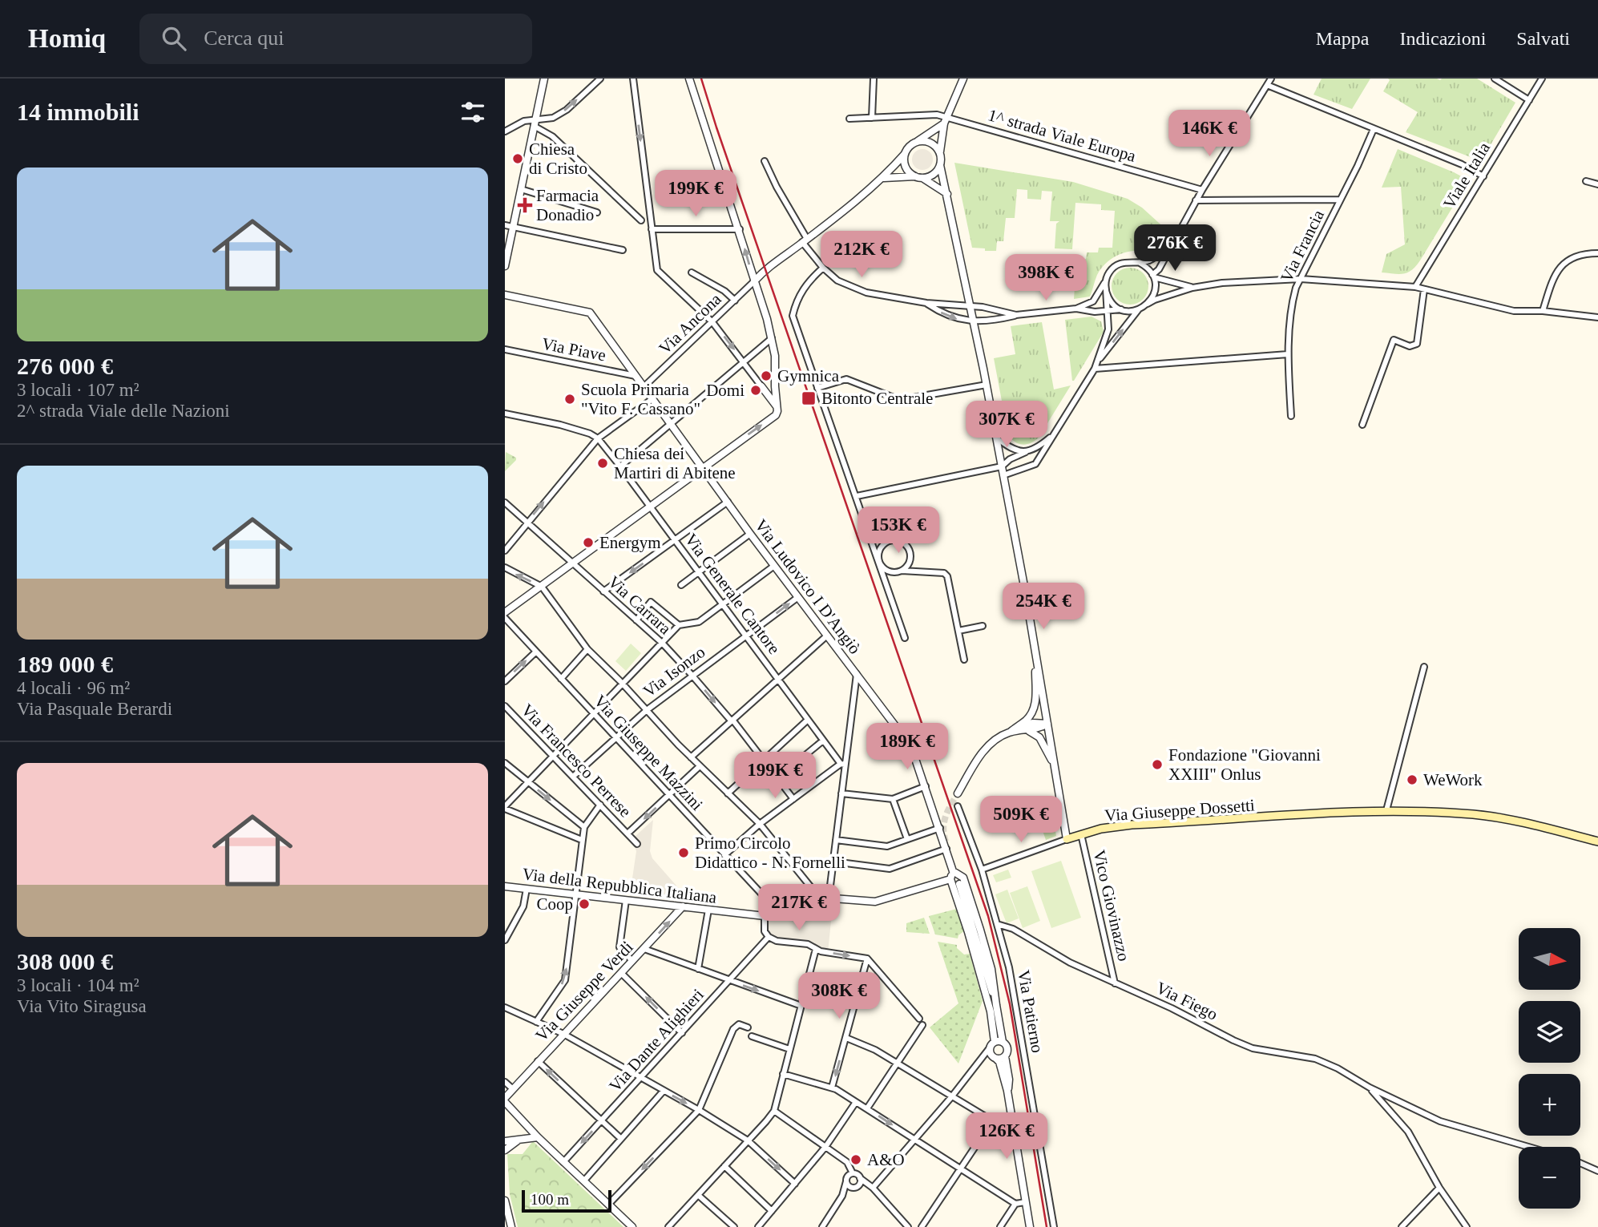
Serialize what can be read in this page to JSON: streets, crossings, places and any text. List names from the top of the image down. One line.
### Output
{"streets":{"main road":["Via Giuseppe Dossetti"],"street":["1^ strada Viale Europa","Viale Italia","Via Francia","Via Ancona","Via Piave","Via Ludovico I D'Angiò","Via Generale Cantore","Via Carrara","Via Isonzo","Via Giuseppe Mazzini","Via Francesco Perrese","Via della Repubblica Italiana","Vico Giovinazzo","Via Giuseppe Verdi","Via Fiego","Via Patierno","Via Dante Alighieri"]},"crossings":[["Via Ancona","Via Ludovico I D'Angiò"],["Via Piave","Via Ludovico I D'Angiò"],["Via Ludovico I D'Angiò","Via Generale Cantore"],["Via Ludovico I D'Angiò","Via Isonzo"],["Via Generale Cantore","Via Isonzo"],["Via Carrara","Via Isonzo"],["Via Isonzo","Via Giuseppe Mazzini"],["Via Isonzo","Via Francesco Perrese"],["Via Giuseppe Dossetti","Vico Giovinazzo"],["Via Giuseppe Dossetti","Via Patierno"],["Via della Repubblica Italiana","Via Giuseppe Verdi"],["Vico Giovinazzo","Via Fiego"],["Via Fiego","Via Patierno"]],"places":{"other":["Chiesa di Cristo","Gymnica","Domi","Scuola Primaria \"Vito F. Cassano\"","Chiesa dei Martiri di Abitene","Energym","Fondazione \"Giovanni XXIII\" Onlus","WeWork","Primo Circolo Didattico - N. Fornelli","Coop","A&O"],"health":["Farmacia Donadio"],"transit":["Bitonto Centrale"]},"scale_bar":"100 m","north":"right","page":{"header":"Homiq","search":"Cerca qui","nav":["Mappa","Indicazioni","Salvati"],"heading":"14 immobili","price":["146K €","199K €","276K €","212K €","398K €","307K €","153K €","254K €","189K €","199K €","509K €","217K €","308K €","126K €"],"list":[{"name":"276 000 €","note":"3 locali · 107 m² · 2^ strada Viale delle Nazioni"},{"name":"189 000 €","note":"4 locali · 96 m² · Via Pasquale Berardi"},{"name":"308 000 €","note":"3 locali · 104 m² · Via Vito Siragusa"}],"map_buttons":["+","−"],"scale":"100 m"}}
